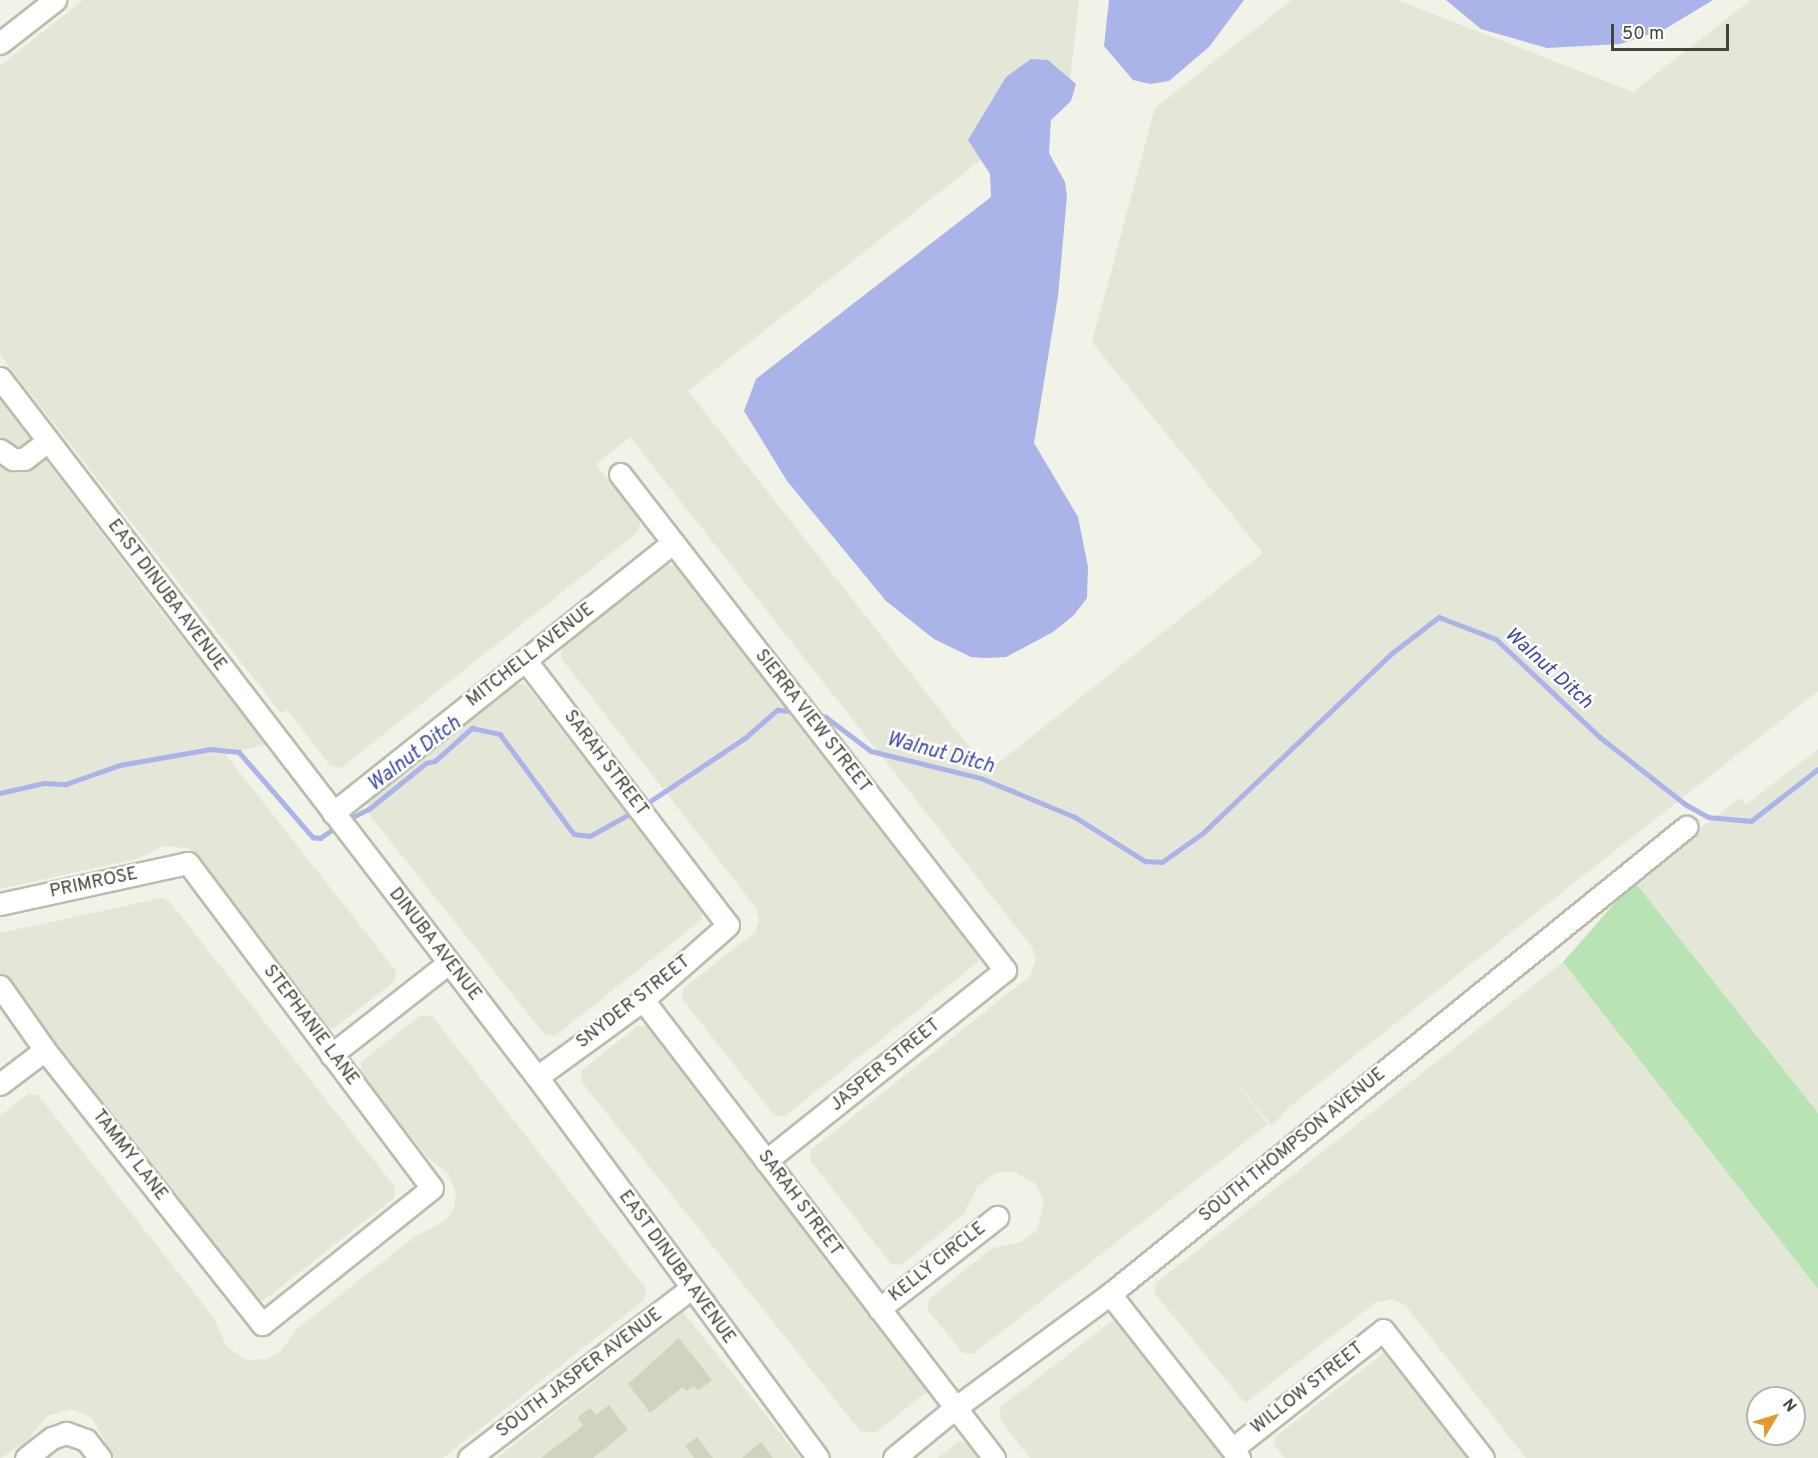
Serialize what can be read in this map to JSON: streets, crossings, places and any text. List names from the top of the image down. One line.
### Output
{"streets":{"street":["EAST DINUBA AVENUE","MITCHELL AVENUE","SIERRA VIEW STREET","SARAH STREET","PRIMROSE","DINUBA AVENUE","SNYDER STREET","STEPHANIE LANE","JASPER STREET","SOUTH THOMPSON AVENUE","TAMMY LANE","KELLY CIRCLE","SOUTH JASPER AVENUE","WILLOW STREET"]},"crossings":[["EAST DINUBA AVENUE","MITCHELL AVENUE"],["EAST DINUBA AVENUE","DINUBA AVENUE"],["EAST DINUBA AVENUE","SNYDER STREET"],["EAST DINUBA AVENUE","SOUTH JASPER AVENUE"],["MITCHELL AVENUE","SIERRA VIEW STREET"],["MITCHELL AVENUE","SARAH STREET"],["MITCHELL AVENUE","DINUBA AVENUE"],["SIERRA VIEW STREET","JASPER STREET"],["SARAH STREET","SNYDER STREET"],["SARAH STREET","JASPER STREET"],["SARAH STREET","SOUTH THOMPSON AVENUE"],["SARAH STREET","KELLY CIRCLE"],["PRIMROSE","STEPHANIE LANE"],["DINUBA AVENUE","SNYDER STREET"],["STEPHANIE LANE","TAMMY LANE"]],"water":["Walnut Ditch"],"scale_bar":"50 m","north":"top right"}
